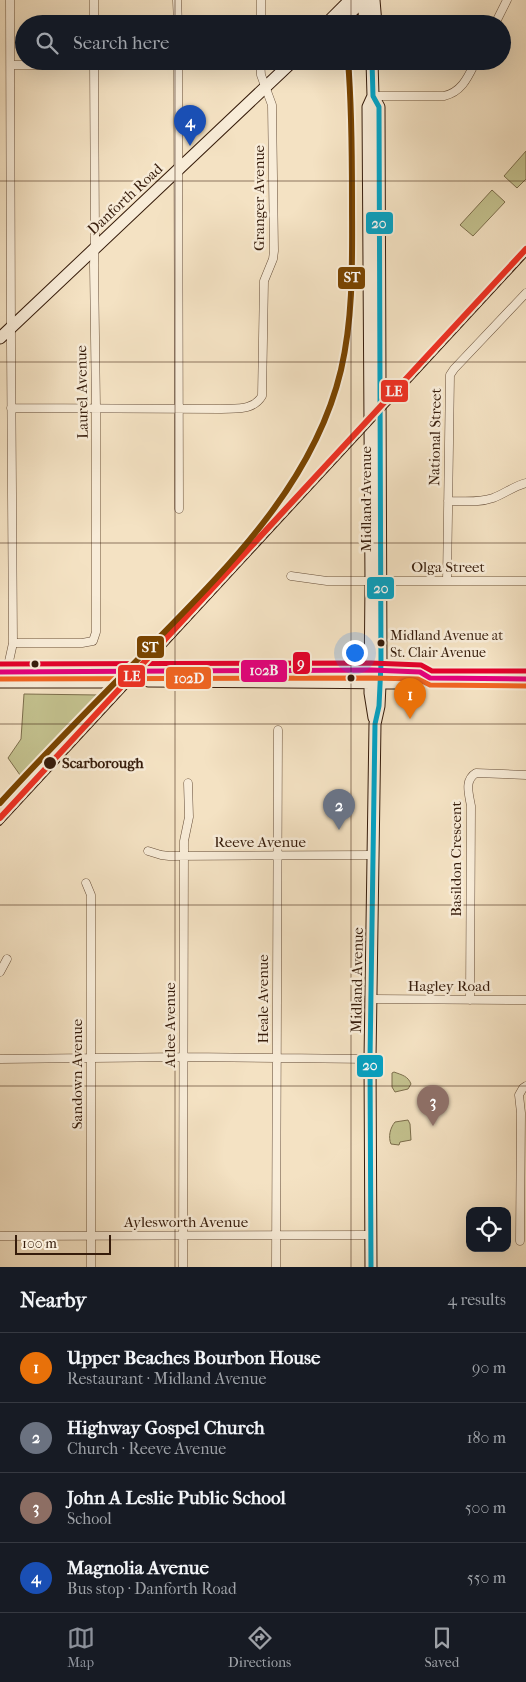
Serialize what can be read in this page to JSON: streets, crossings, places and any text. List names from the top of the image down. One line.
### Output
{"streets":{"main road":["Danforth Road","Midland Avenue"],"street":["Granger Avenue","Laurel Avenue","National Street","Olga Street","Reeve Avenue","Basildon Crescent","Hagley Road","Heale Avenue","Atlee Avenue","Sandown Avenue","Aylesworth Avenue"]},"crossings":[["Granger Avenue","Danforth Road"],["Danforth Road","Laurel Avenue"],["National Street","Olga Street"],["Midland Avenue","Olga Street"],["Midland Avenue","Reeve Avenue"],["Midland Avenue","Hagley Road"],["Midland Avenue","Aylesworth Avenue"],["Reeve Avenue","Heale Avenue"],["Reeve Avenue","Atlee Avenue"],["Basildon Crescent","Hagley Road"],["Heale Avenue","Aylesworth Avenue"],["Atlee Avenue","Aylesworth Avenue"],["Sandown Avenue","Aylesworth Avenue"]],"places":["Midland Avenue at St. Clair Avenue","Scarborough"],"lines":["transit line ST","transit line 20","transit line LE","transit line 9","transit line 102B","transit line 102D"],"scale_bar":"100 m","page":{"search":"Search here","pins":["4","1","2","3"],"scale":"100 m","heading":["Nearby","4 results"],"list":[{"mark":"1","name":"Upper Beaches Bourbon House","note":"Restaurant · Midland Avenue","value":"90 m"},{"mark":"2","name":"Highway Gospel Church","note":"Church · Reeve Avenue","value":"180 m"},{"mark":"3","name":"John A Leslie Public School","note":"School","value":"500 m"},{"mark":"4","name":"Magnolia Avenue","note":"Bus stop · Danforth Road","value":"550 m"}],"nav":["Map","Directions","Saved"]}}
